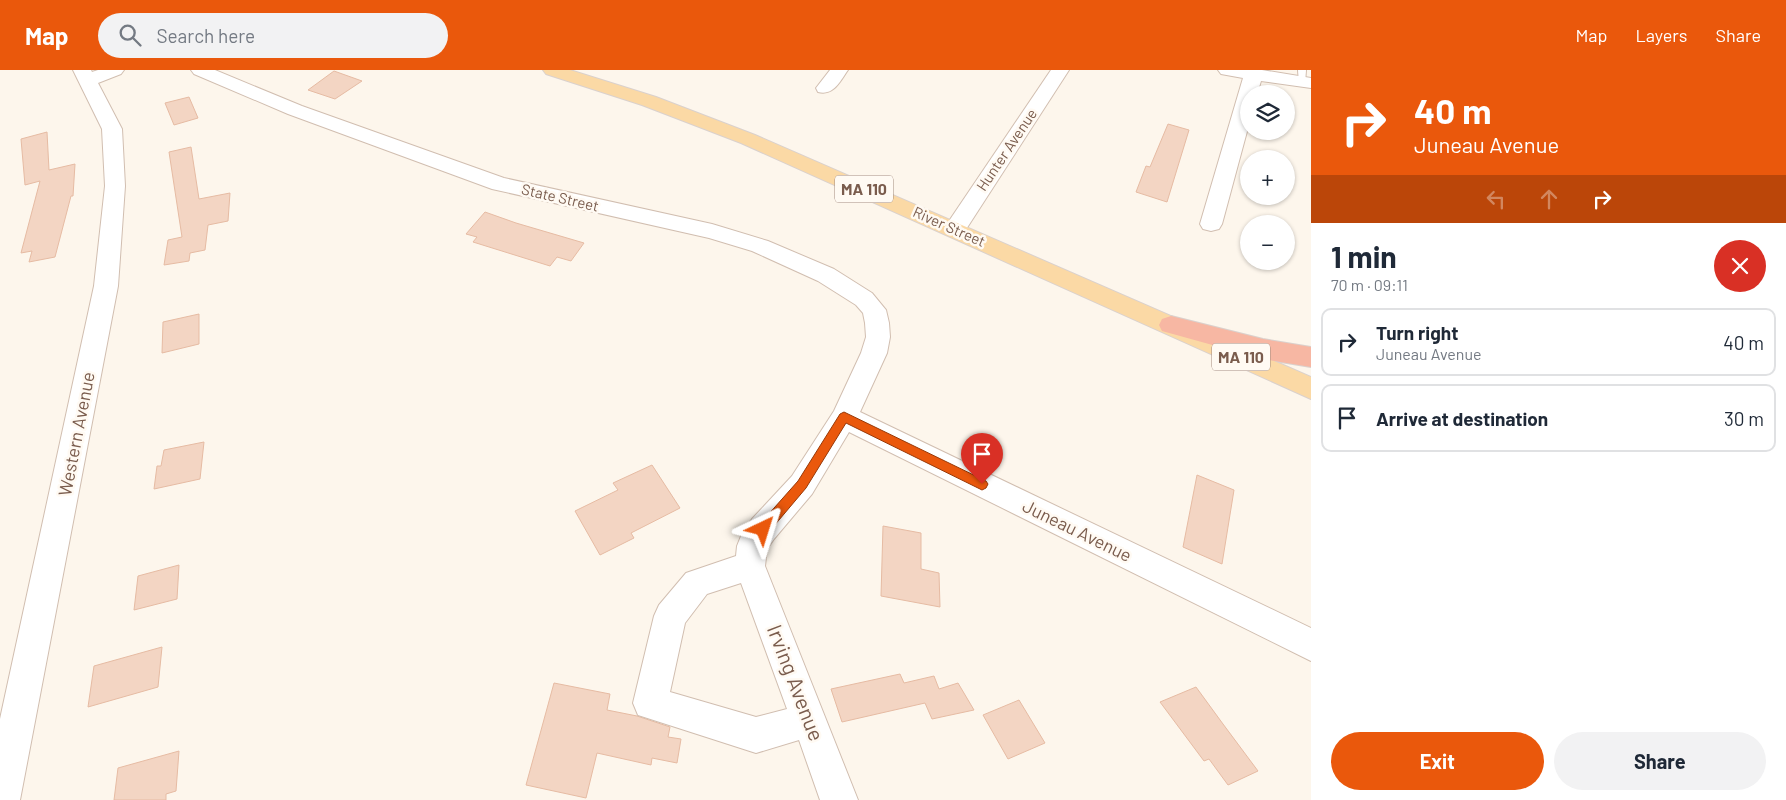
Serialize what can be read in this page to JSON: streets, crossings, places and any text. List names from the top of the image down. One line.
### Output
{"streets":{"main road":["MA 110","River Street"],"street":["Hunter Avenue","State Street","Western Avenue","Juneau Avenue","Irving Avenue"]},"crossings":[["Hunter Avenue","River Street"],["State Street","Juneau Avenue"],["State Street","Irving Avenue"]],"page":{"header":"Map","search":"Search here","nav":["Map","Layers","Share"],"turn":["40 m","Juneau Avenue"],"map_buttons":["+","−"],"heading":["1 min","70 m · 09:11"],"list":[{"name":"Turn right","note":"Juneau Avenue","value":"40 m"},{"name":"Arrive at destination","value":"30 m"}],"buttons":["Exit","Share"]}}
